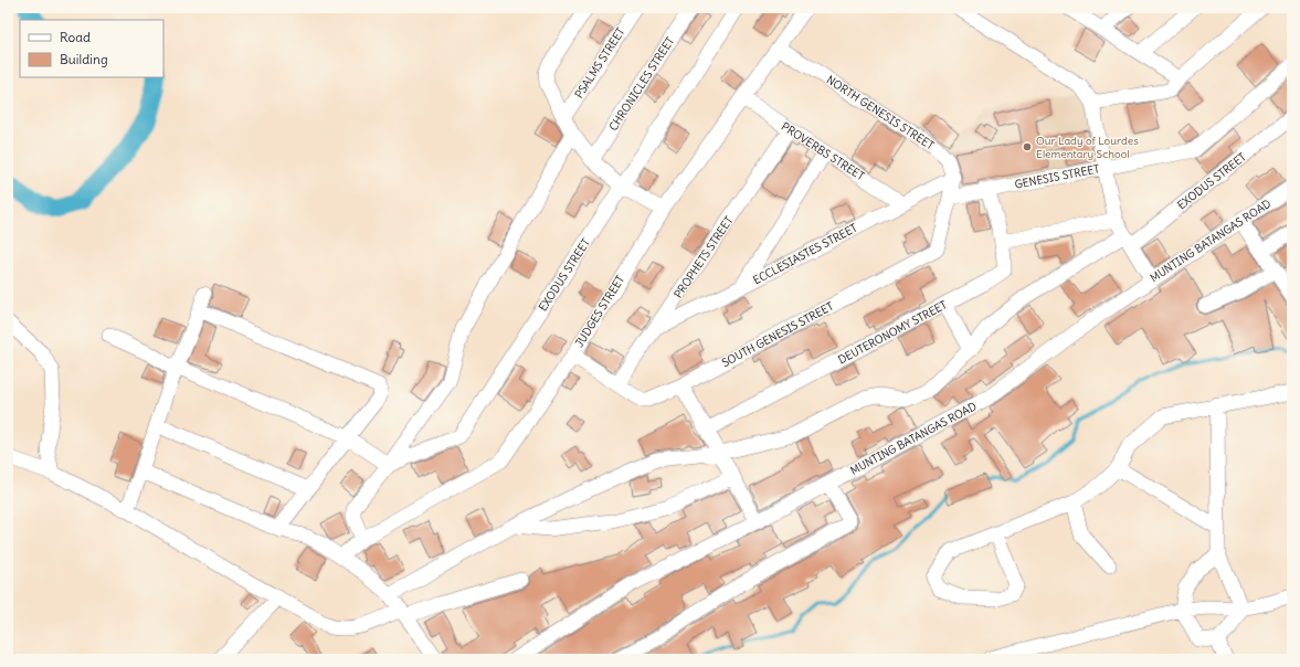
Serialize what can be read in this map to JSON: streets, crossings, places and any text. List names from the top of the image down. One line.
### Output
{"streets":{"street":["PSALMS STREET","CHRONICLES STREET","NORTH GENESIS STREET","PROVERBS STREET","GENESIS STREET","EXODUS STREET","MUNTING BATANGAS ROAD","ECCLESIASTES STREET","PROPHETS STREET","JUDGES STREET","DEUTERONOMY STREET","SOUTH GENESIS STREET"]},"crossings":[["NORTH GENESIS STREET","ECCLESIASTES STREET"],["NORTH GENESIS STREET","JUDGES STREET"],["PROVERBS STREET","ECCLESIASTES STREET"],["PROVERBS STREET","PROPHETS STREET"],["PROVERBS STREET","JUDGES STREET"],["GENESIS STREET","DEUTERONOMY STREET"],["GENESIS STREET","SOUTH GENESIS STREET"],["ECCLESIASTES STREET","PROPHETS STREET"],["PROPHETS STREET","SOUTH GENESIS STREET"],["JUDGES STREET","SOUTH GENESIS STREET"]],"places":["Our Lady of Lourdes Elementary School"],"legend":["Road","Building"]}
